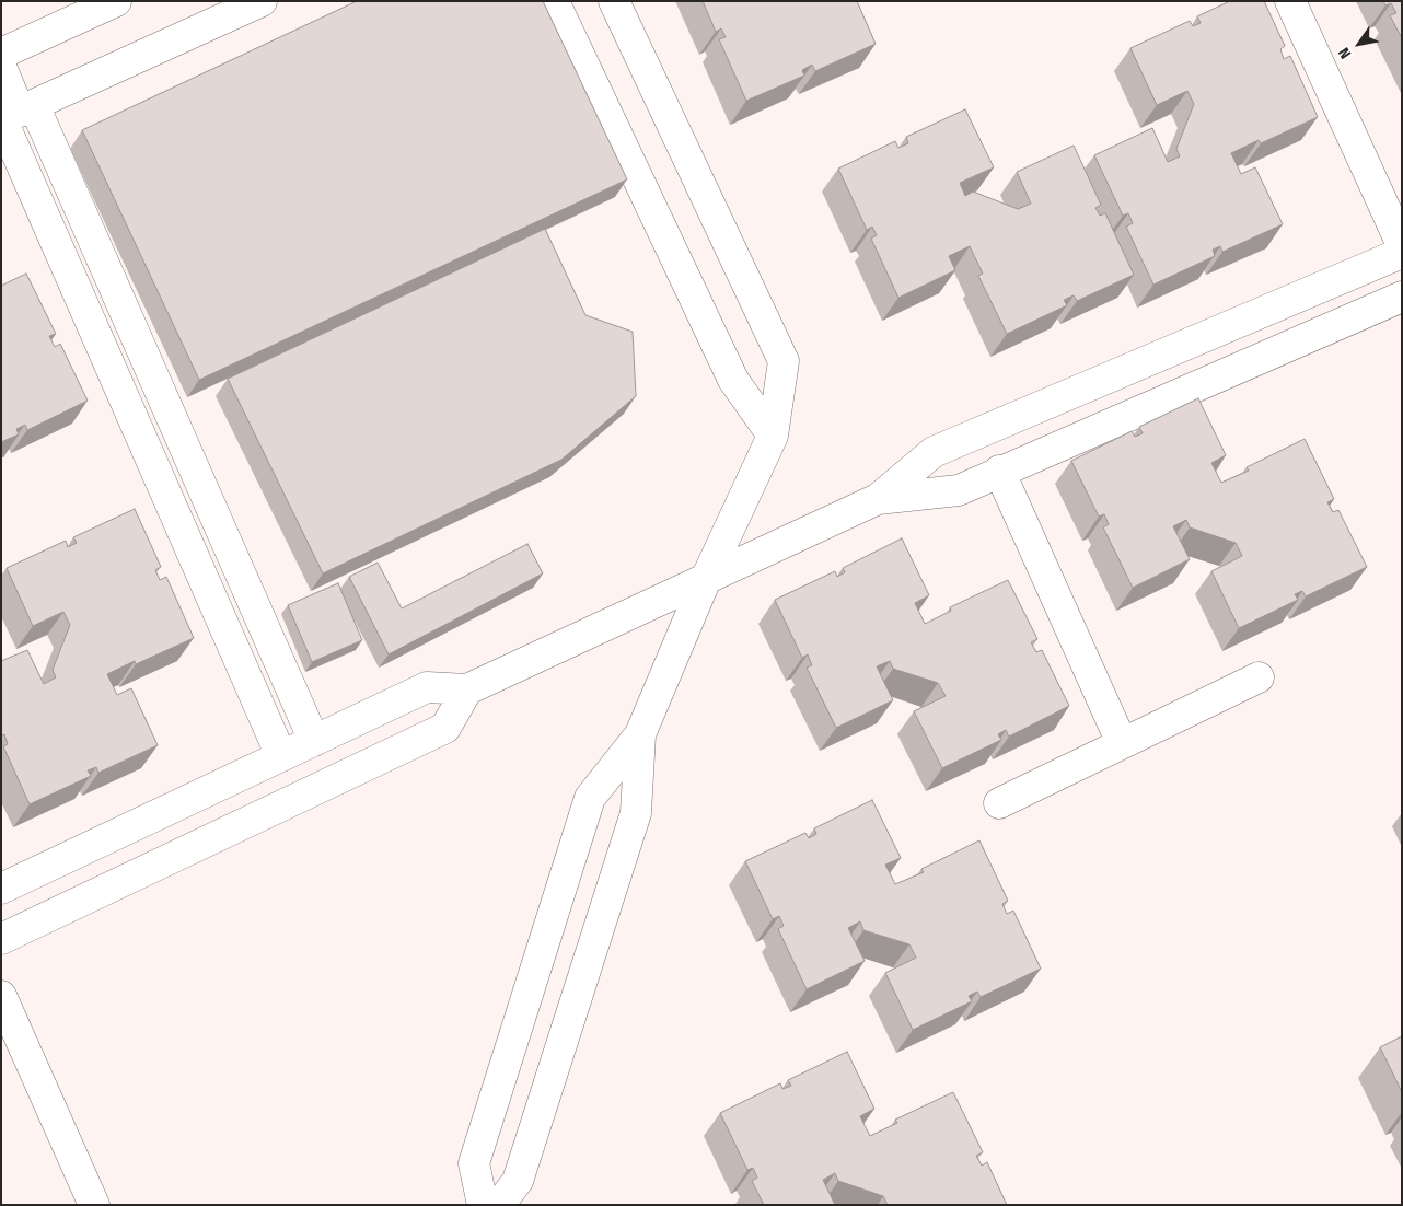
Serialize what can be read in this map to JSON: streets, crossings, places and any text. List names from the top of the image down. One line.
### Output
{"north":"bottom left"}
